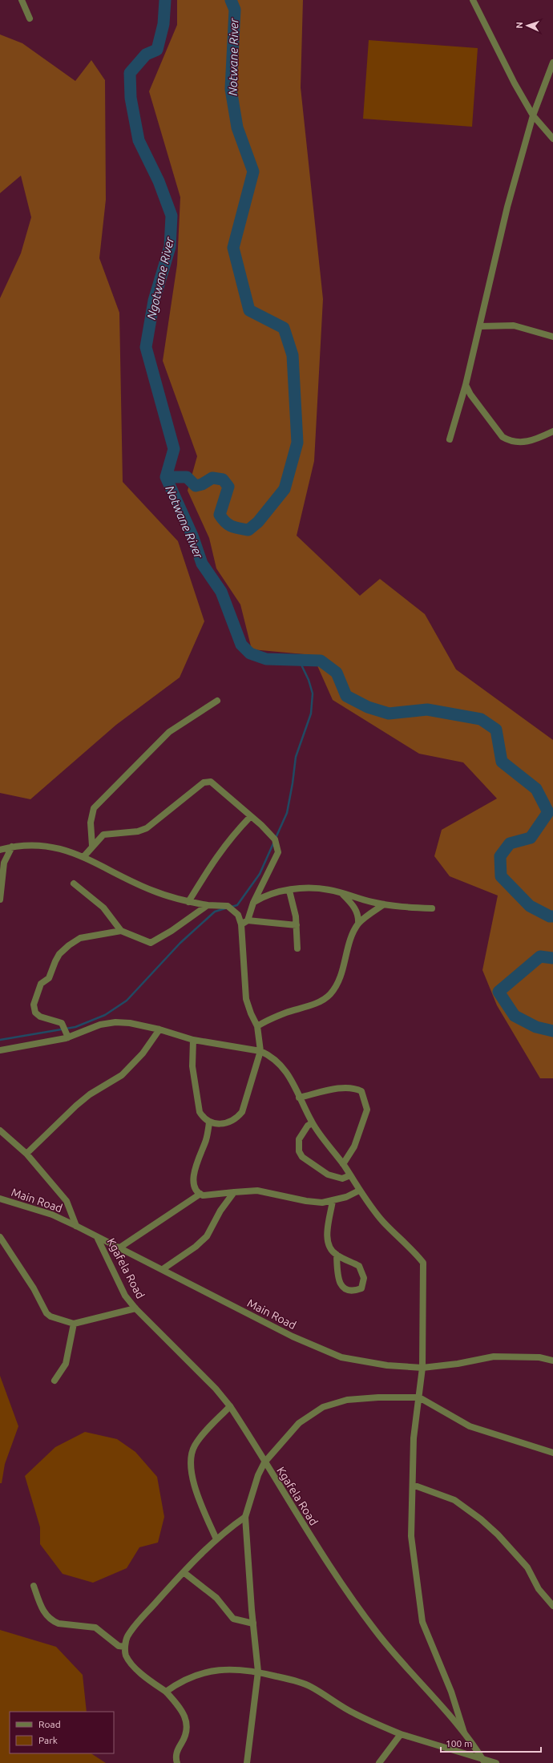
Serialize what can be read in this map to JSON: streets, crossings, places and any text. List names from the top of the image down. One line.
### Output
{"streets":{"street":["Main Road","Kgafela Road"]},"crossings":[["Main Road","Kgafela Road"]],"water":["Notwane River","Ngotwane River"],"legend":["Road","Park"],"scale_bar":"100 m","north":"left"}
